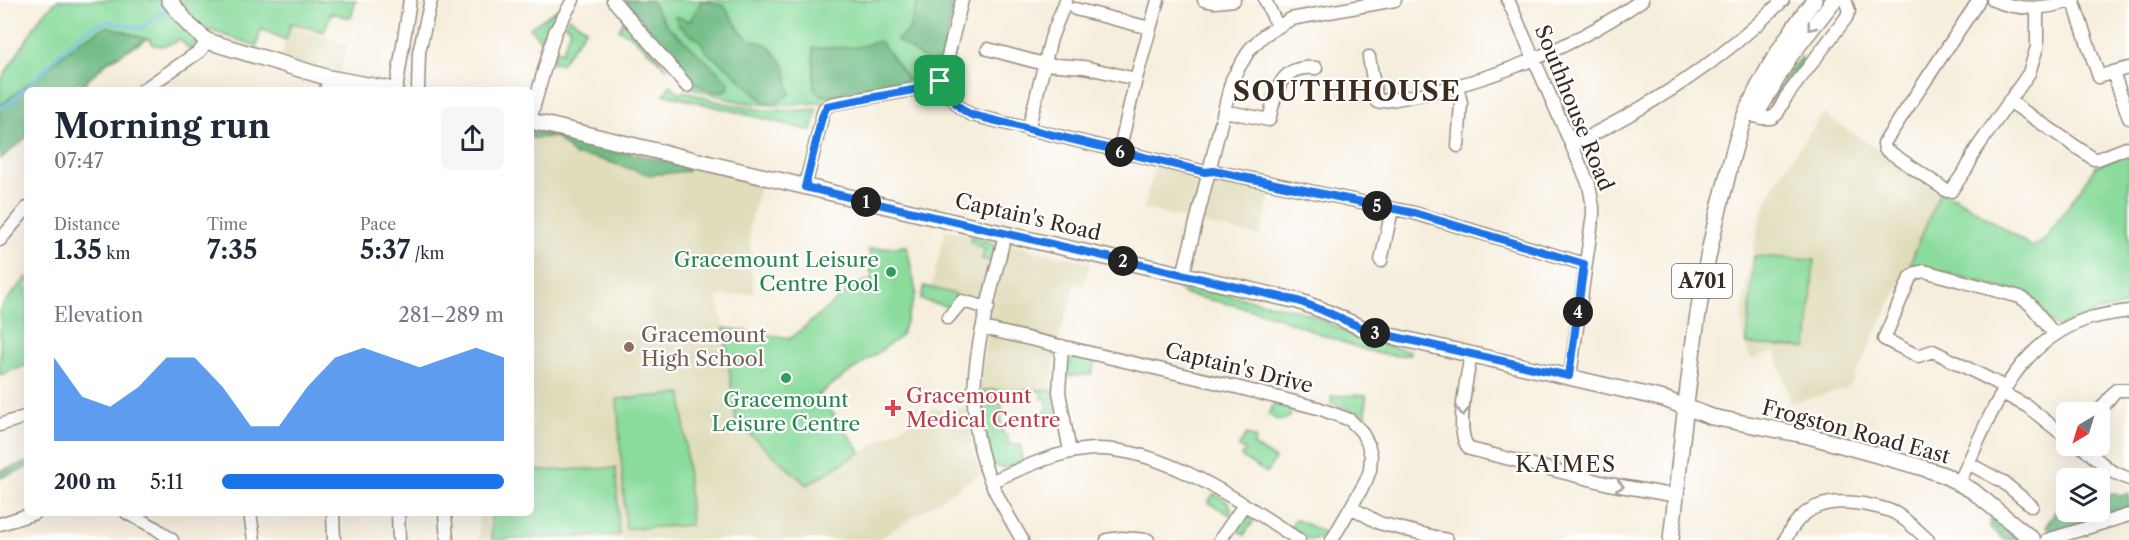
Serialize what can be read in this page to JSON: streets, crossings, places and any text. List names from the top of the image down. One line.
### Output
{"streets":{"main road":["Captain's Road","A701","Frogston Road East"],"street":["Southhouse Road","Captain's Drive"]},"crossings":[["Southhouse Road","Captain's Road"],["Captain's Road","A701"],["Captain's Road","Frogston Road East"],["A701","Frogston Road East"]],"districts":["SOUTHHOUSE","KAIMES"],"places":{"other":["Gracemount Leisure Centre Pool","Gracemount High School","Gracemount Leisure Centre"],"health":["Gracemount Medical Centre"]},"north":"bottom left","page":{"heading":["Morning run","07:47"],"pins":["6","1","5","2","4","3"],"stats":[["Distance","1.35 km"],["Time","7:35"],["Pace","5:37 /km"]],"chart":["Elevation","281–289 m"],"list":[{"name":"200 m","note":"5:11"}]}}
